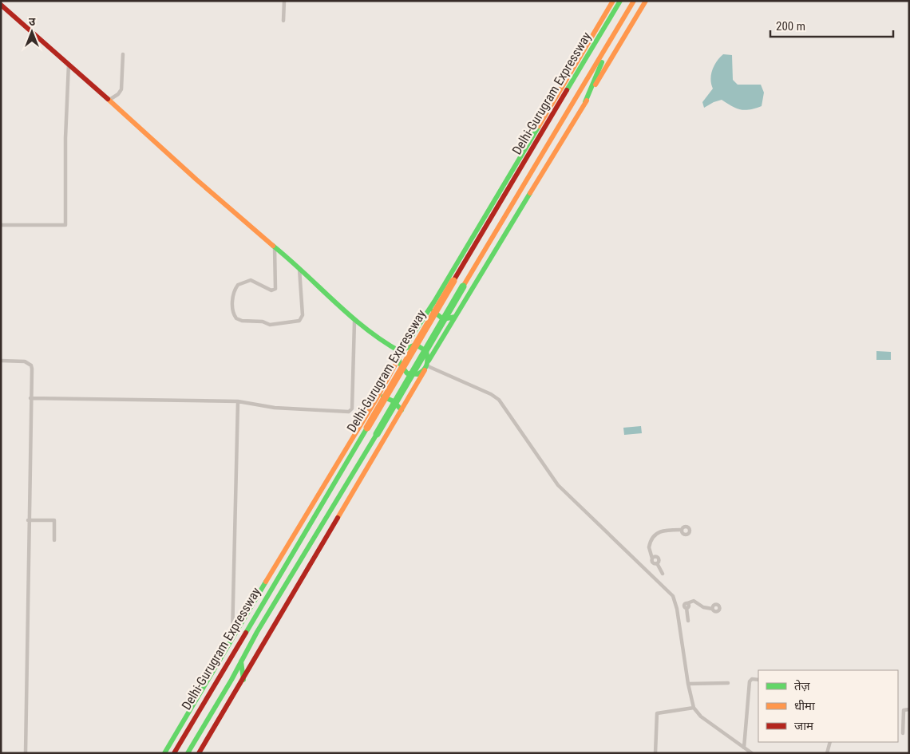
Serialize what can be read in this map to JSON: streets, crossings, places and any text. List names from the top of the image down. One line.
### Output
{"streets":{"main road":["Delhi-Gurugram Expressway"]},"legend":["तेज़","धीमा","जाम"],"scale_bar":"200 m","north":"top"}
